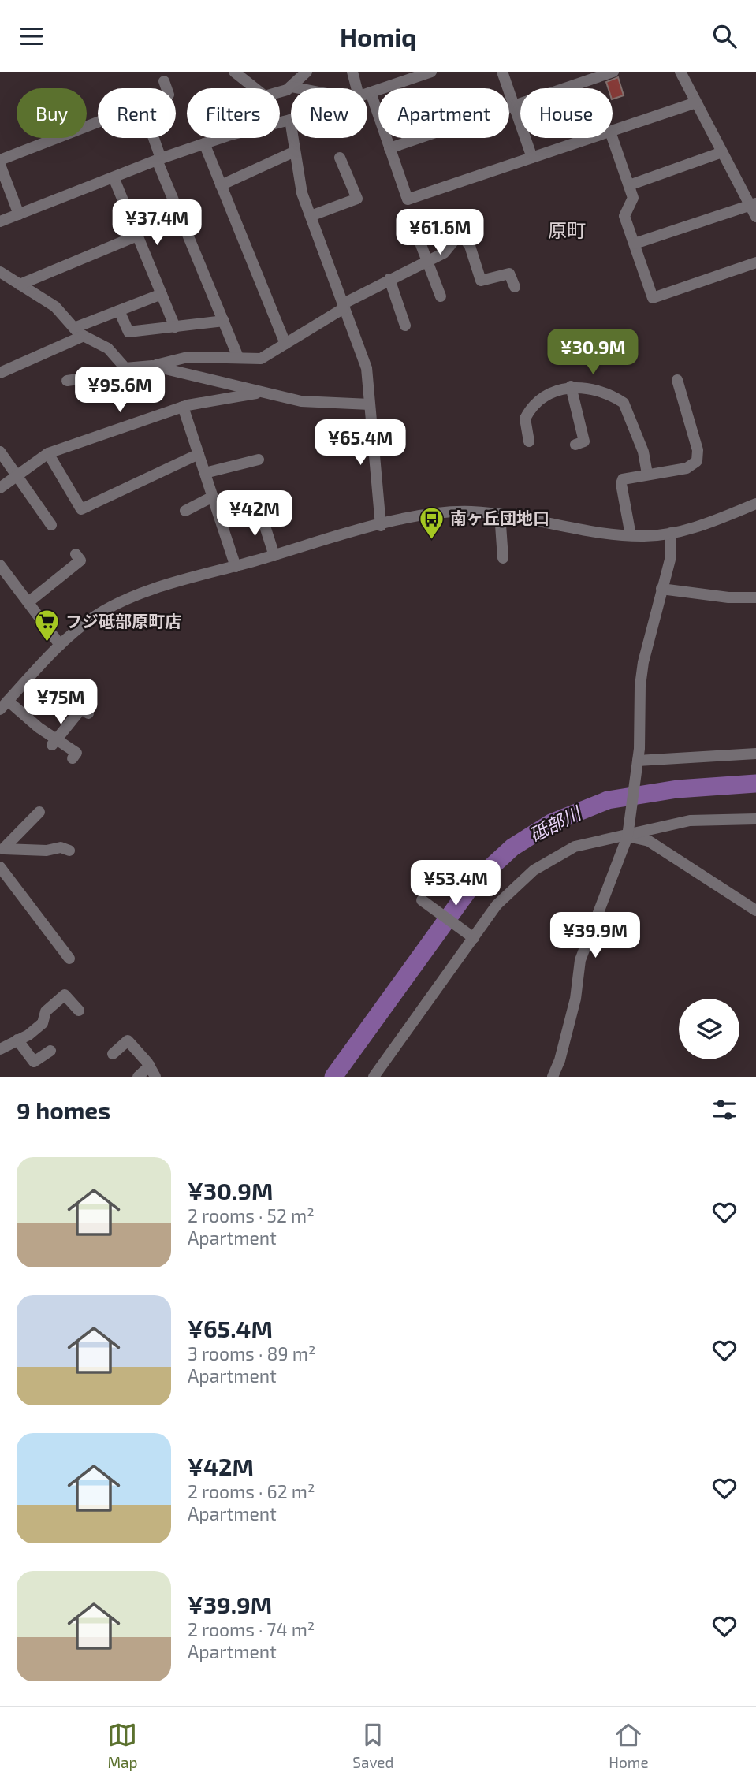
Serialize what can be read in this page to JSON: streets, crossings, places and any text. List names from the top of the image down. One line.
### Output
{"districts":["原町"],"water":["砥部川"],"places":{"bus stop":["南ヶ丘団地口"],"supermarket":["フジ砥部原町店"]},"page":{"header":"Homiq","chip":["Buy","Rent","Filters","New","Apartment","House"],"price":["¥37.4M","¥61.6M","¥30.9M","¥95.6M","¥65.4M","¥42M","¥75M","¥53.4M","¥39.9M"],"heading":"9 homes","list":[{"name":"¥30.9M","note":"2 rooms · 52 m² · Apartment"},{"name":"¥65.4M","note":"3 rooms · 89 m² · Apartment"},{"name":"¥42M","note":"2 rooms · 62 m² · Apartment"},{"name":"¥39.9M","note":"2 rooms · 74 m² · Apartment"}],"tabs":["Map","Saved","Home"]}}
